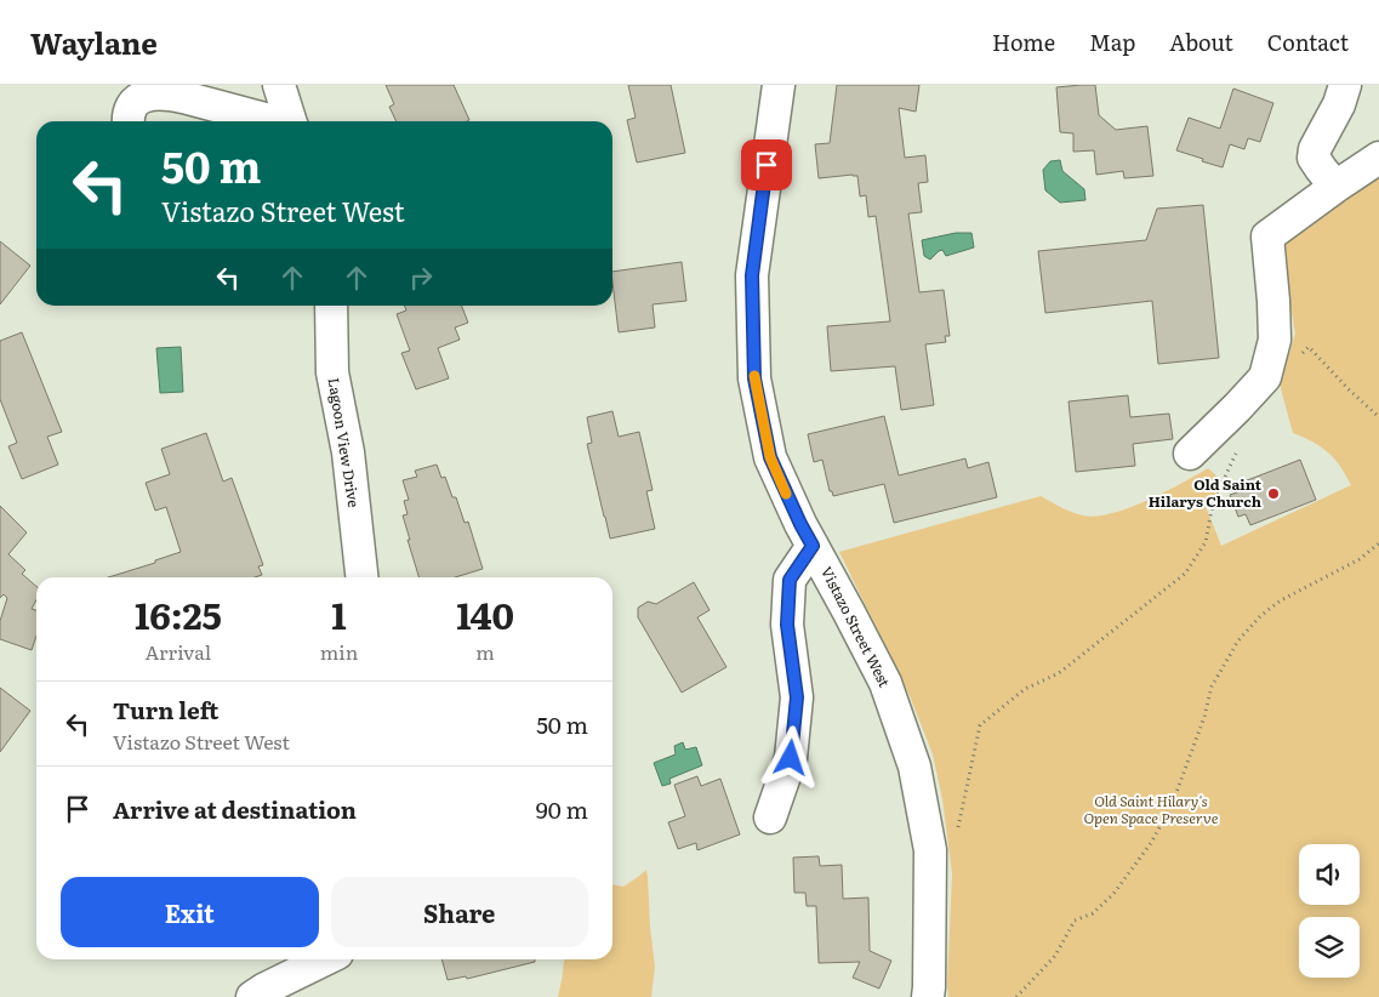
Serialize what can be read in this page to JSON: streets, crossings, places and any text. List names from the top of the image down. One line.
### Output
{"streets":{"street":["Lagoon View Drive","Vistazo Street West"]},"parks":["Old Saint Hilary's Open Space Preserve"],"places":["Old Saint Hilarys Church"],"page":{"header":"Waylane","nav":["Home","Map","About","Contact"],"turn":["50 m","Vistazo Street West"],"eta":["16:25","Arrival","1","min","140","m"],"list":[{"name":"Turn left","note":"Vistazo Street West","value":"50 m"},{"name":"Arrive at destination","value":"90 m"}],"buttons":["Exit","Share"]}}
